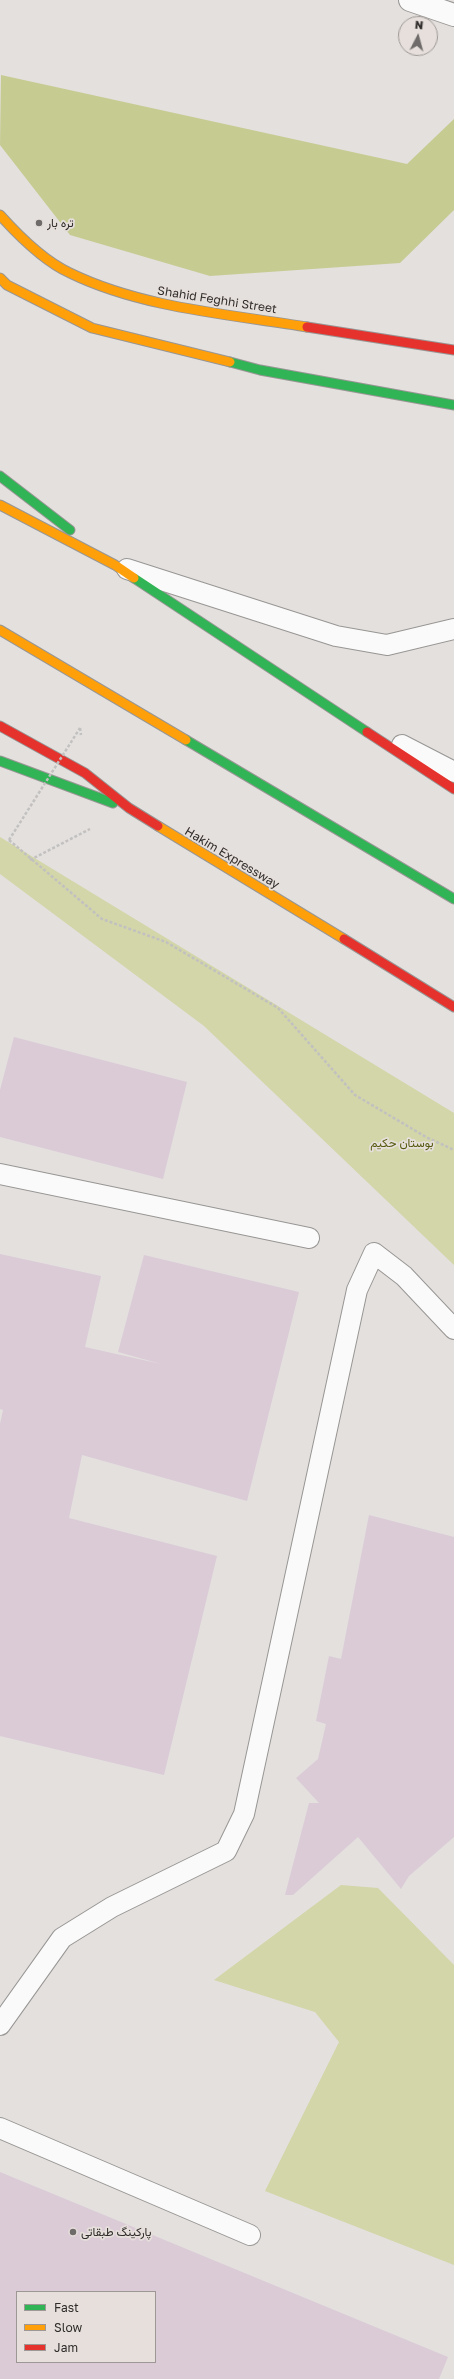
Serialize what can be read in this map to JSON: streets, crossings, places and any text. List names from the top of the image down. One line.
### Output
{"streets":{"main road":["Shahid Feghhi Street","Hakim Expressway"]},"parks":["بوستان حکیم"],"places":["تره بار","پارکینگ طبقاتی"],"legend":["Fast","Slow","Jam"],"north":"top"}
